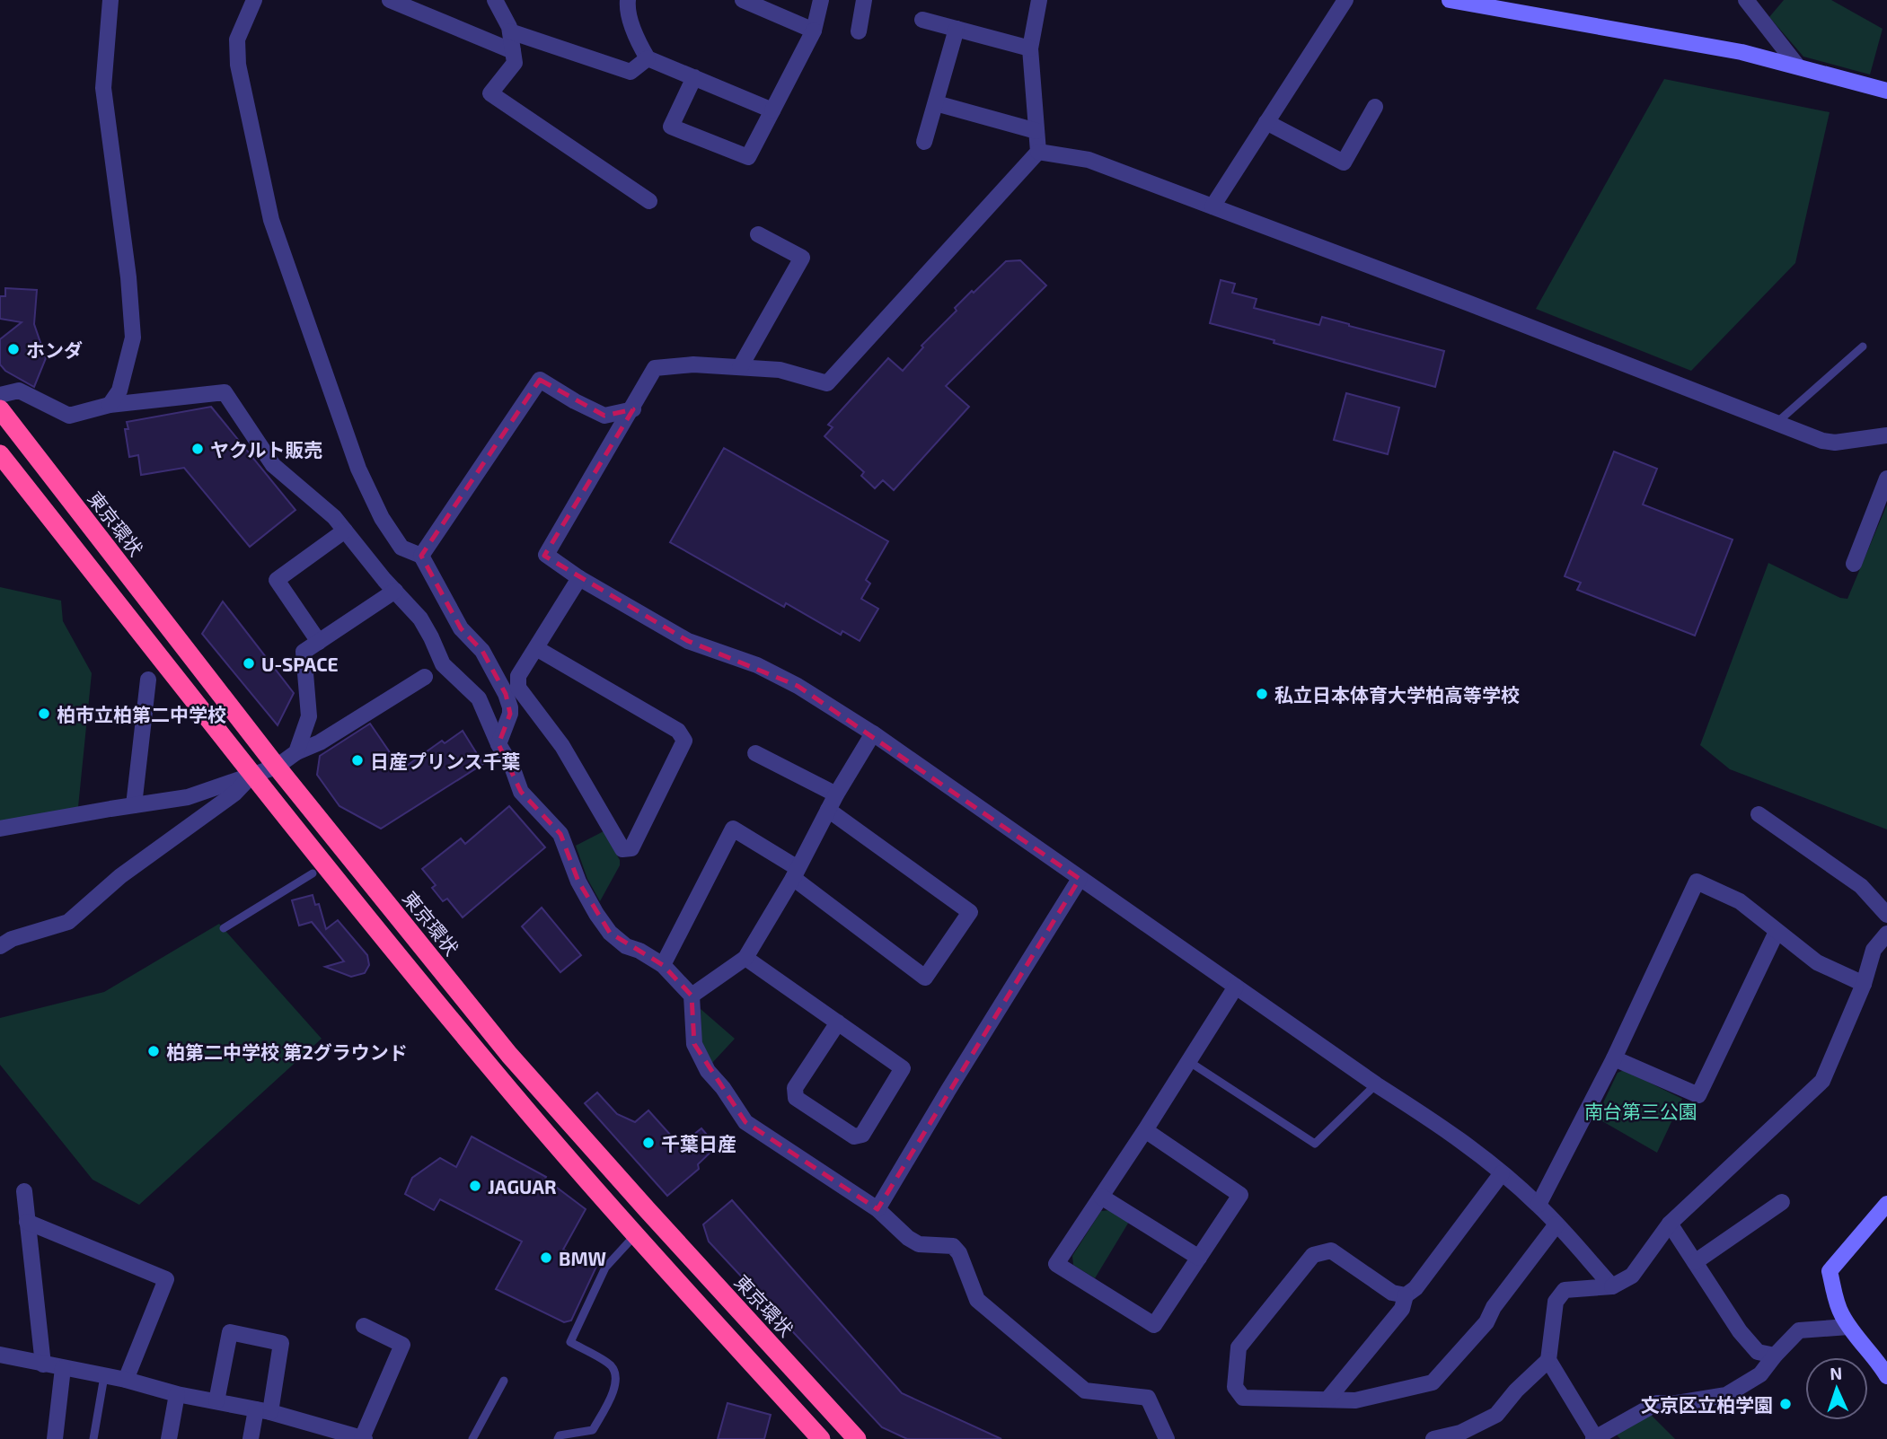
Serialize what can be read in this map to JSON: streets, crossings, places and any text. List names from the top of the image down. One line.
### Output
{"streets":{"highway":["東京環状"]},"parks":["南台第三公園"],"places":["ホンダ","ヤクルト販売","U-SPACE","私立日本体育大学柏高等学校","柏市立柏第二中学校","日産プリンス千葉","柏第二中学校 第2グラウンド","千葉日産","JAGUAR","BMW","文京区立柏学園"],"north":"top"}
